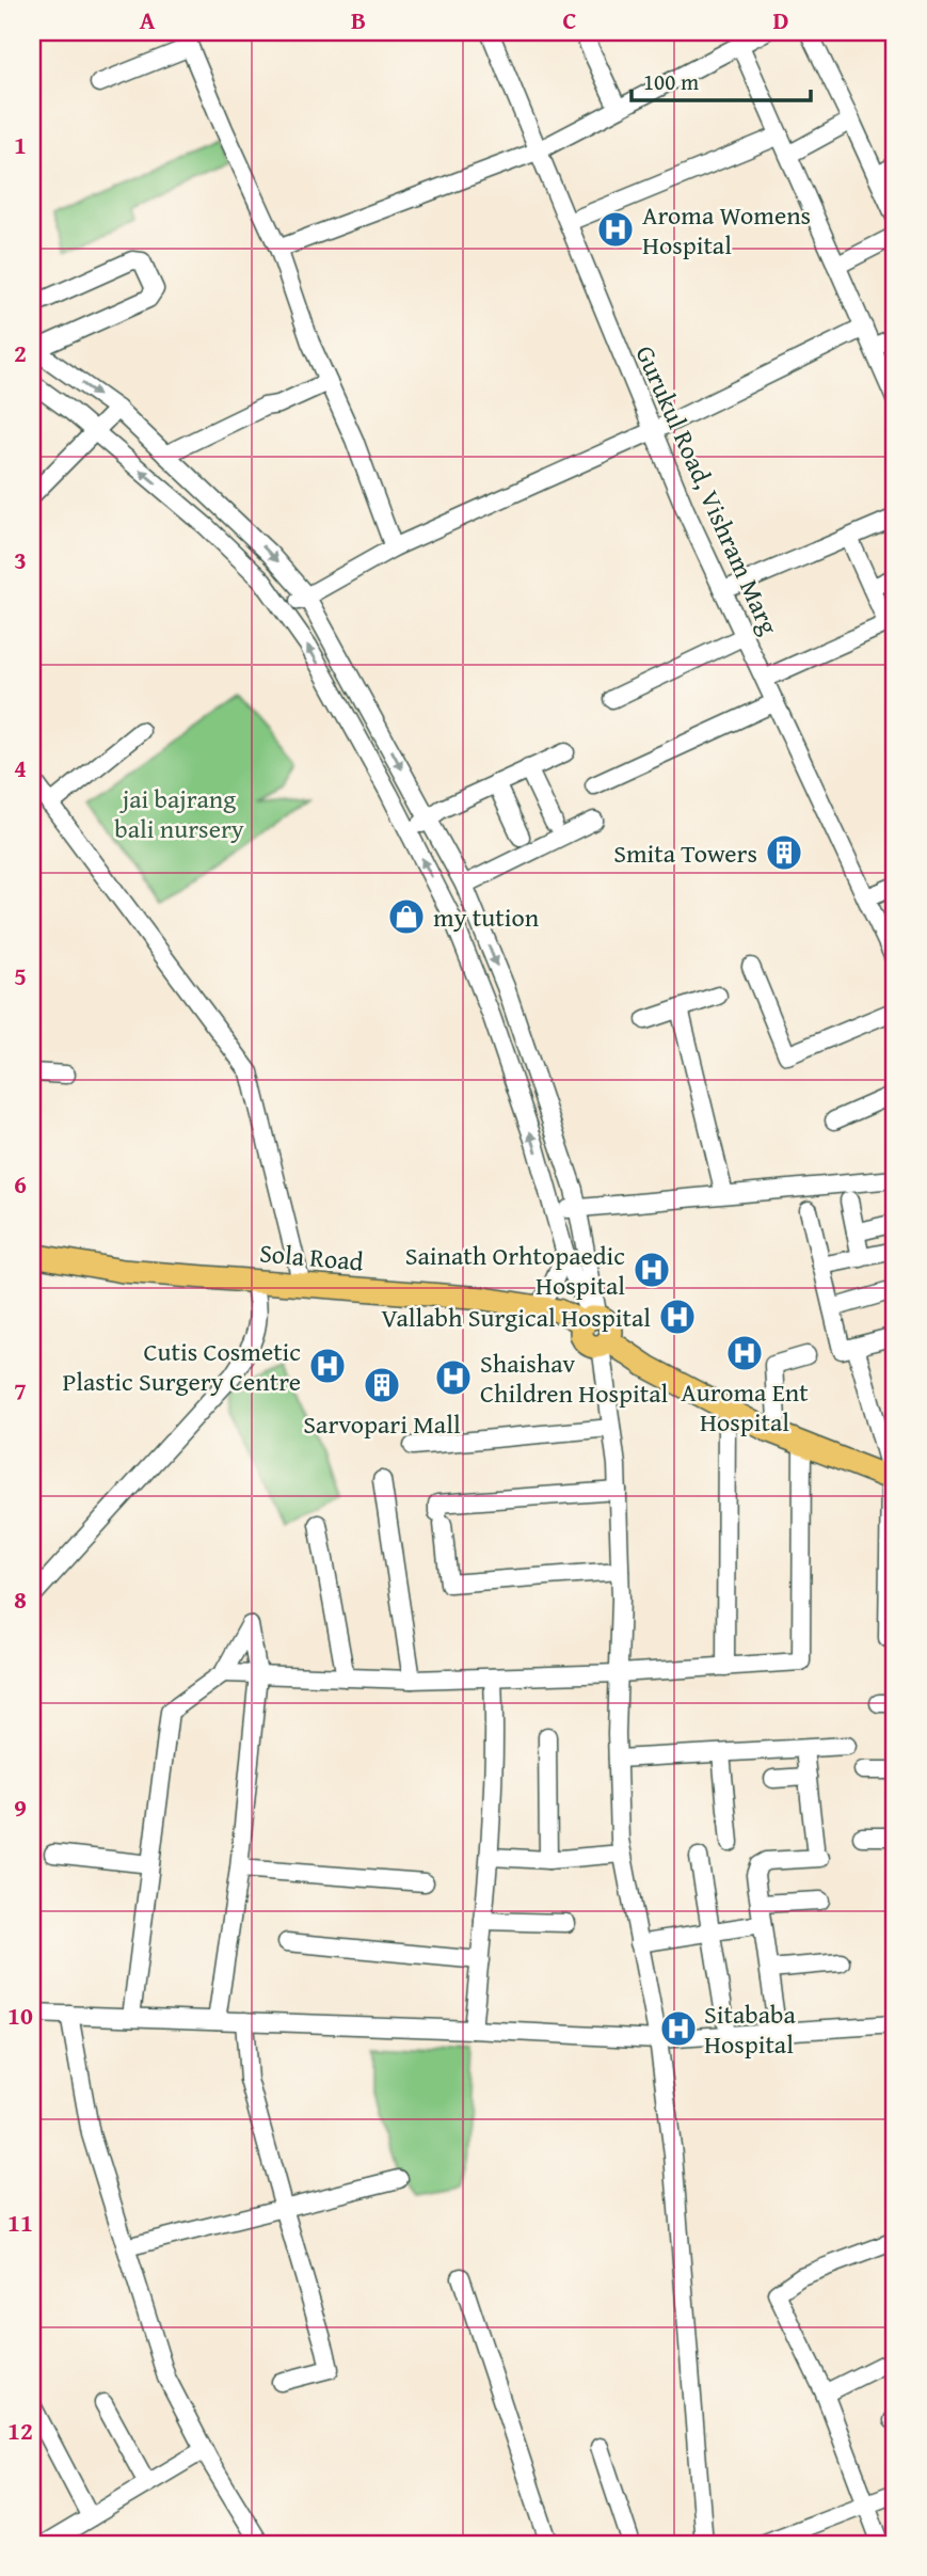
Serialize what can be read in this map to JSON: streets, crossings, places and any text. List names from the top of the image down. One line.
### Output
{"streets":{"main road":["Sola Road"],"street":["Gurukul Road, Vishram Marg"]},"parks":["jai bajrang bali nursery"],"places":{"hospital":["Aroma Womens Hospital","Sainath Orhtopaedic Hospital","Vallabh Surgical Hospital","Auroma Ent Hospital","Cutis Cosmetic Plastic Surgery Centre","Shaishav Children Hospital","Sitababa Hospital"],"building":["Smita Towers","Sarvopari Mall"],"shop":["my tution"]},"scale_bar":"100 m","grid":{"columns":["A","B","C","D"],"rows":["1","2","3","4","5","6","7","8","9","10","11","12"]}}
